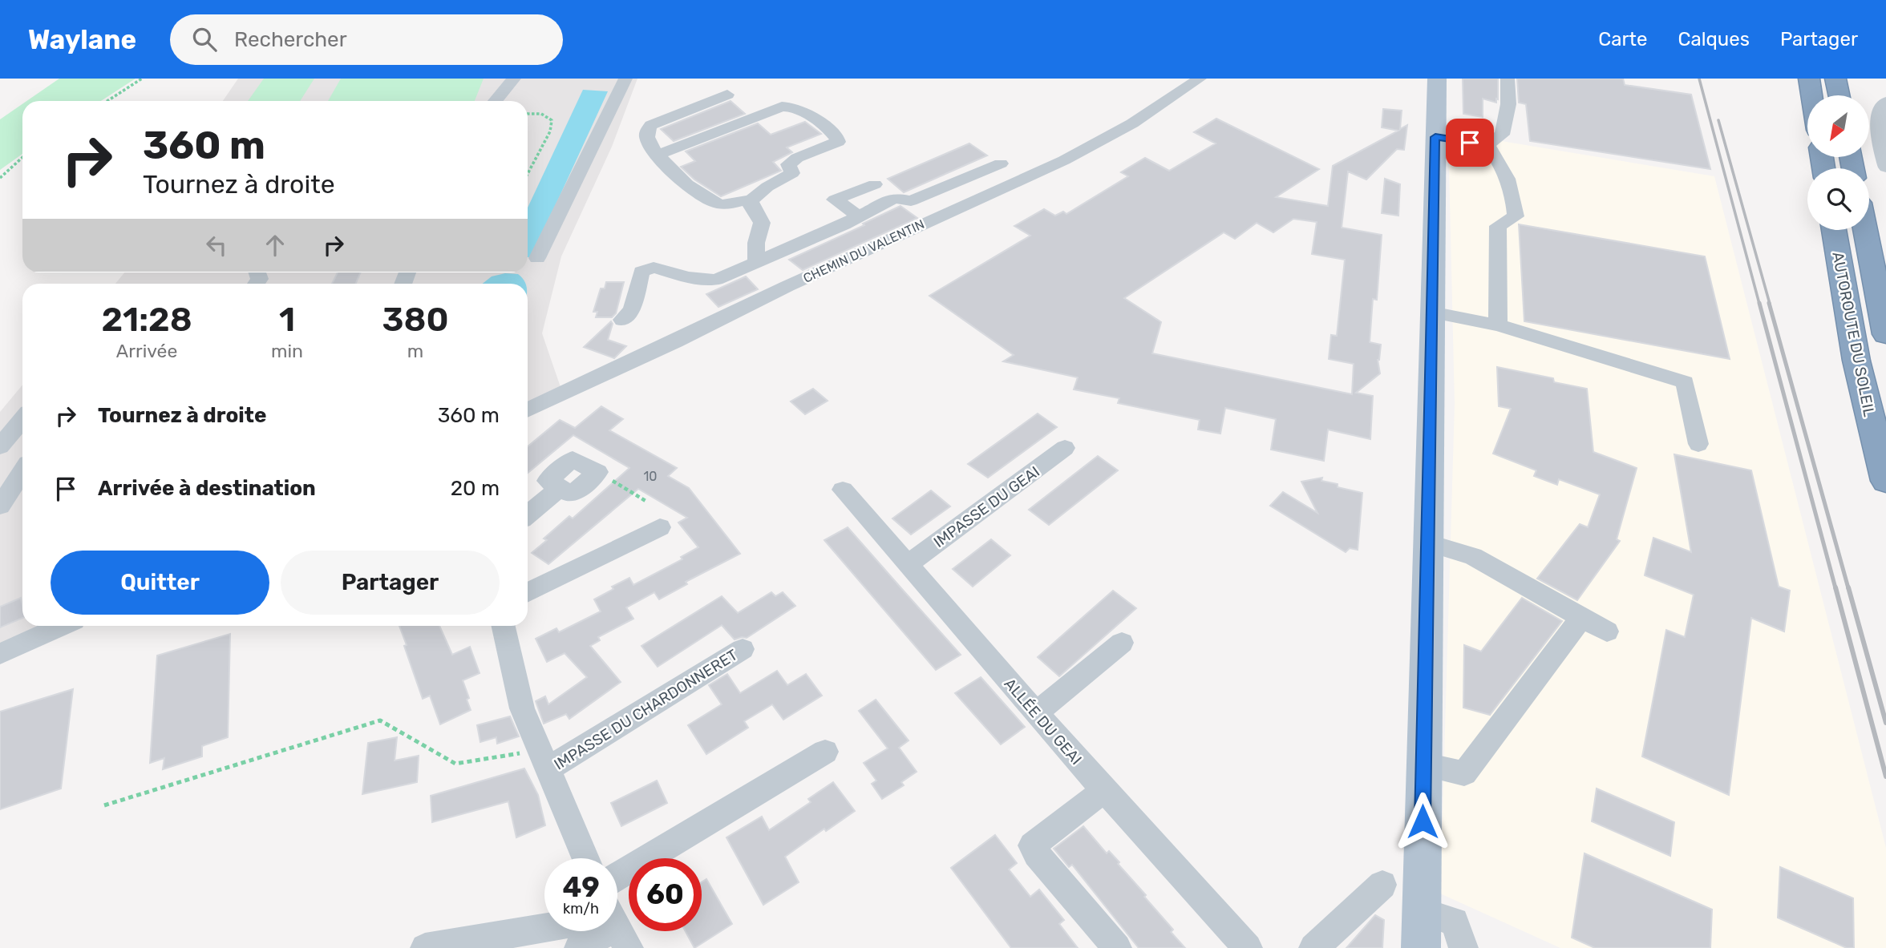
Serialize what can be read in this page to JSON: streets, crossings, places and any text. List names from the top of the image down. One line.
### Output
{"streets":{"highway":["AUTOROUTE DU SOLEIL"],"street":["CHEMIN DU VALENTIN","IMPASSE DU GEAI","IMPASSE DU CHARDONNERET","ALLÉE DU GEAI"]},"crossings":[["IMPASSE DU GEAI","ALLÉE DU GEAI"]],"house_numbers":["10"],"north":"bottom left","page":{"header":"Waylane","search":"Rechercher","nav":["Carte","Calques","Partager"],"turn":["360 m","Tournez à droite"],"eta":["21:28","Arrivée","1","min","380","m"],"list":[{"name":"Tournez à droite","value":"360 m"},{"name":"Arrivée à destination","value":"20 m"}],"buttons":["Quitter","Partager"],"speed":"49 km/h","limit":"60"}}
